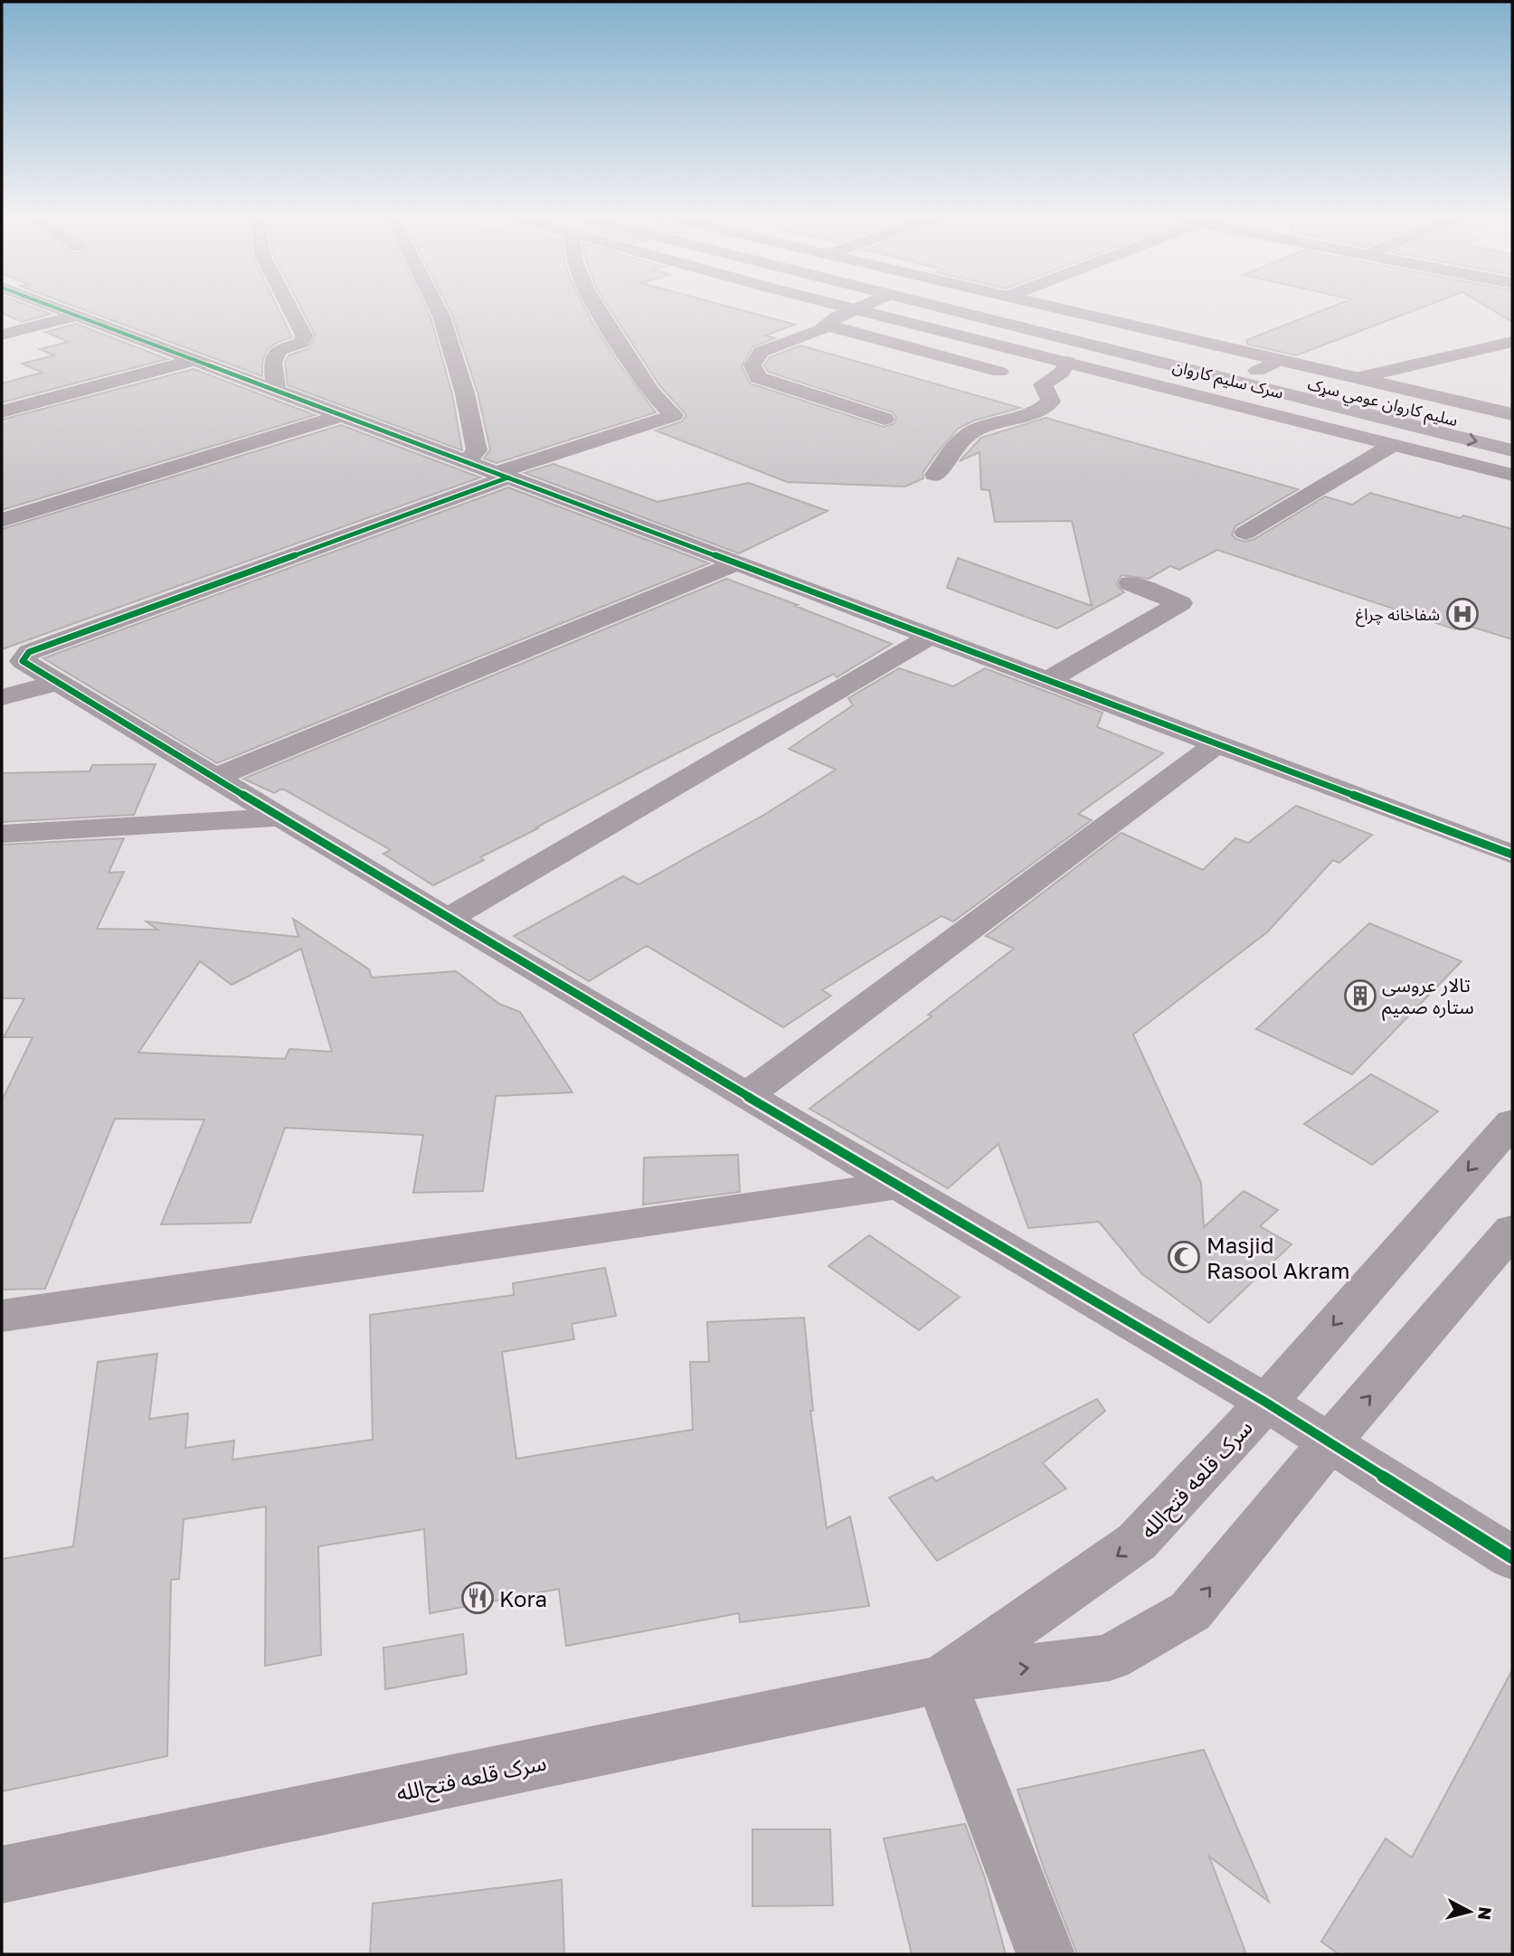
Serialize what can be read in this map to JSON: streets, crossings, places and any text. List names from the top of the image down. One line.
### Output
{"streets":{"main road":["سرک سلیم کاروان","سلیم کاروان عومي سړک","سرک قلعه فتح‌الله"]},"one_way":["سرک سلیم کاروان"],"places":{"hospital":["شفاخانه چراغ"],"building":["تالار عروسی ستاره صمیم"],"mosque":["Masjid Rasool Akram"],"restaurant":["Kora"]},"north":"right"}
